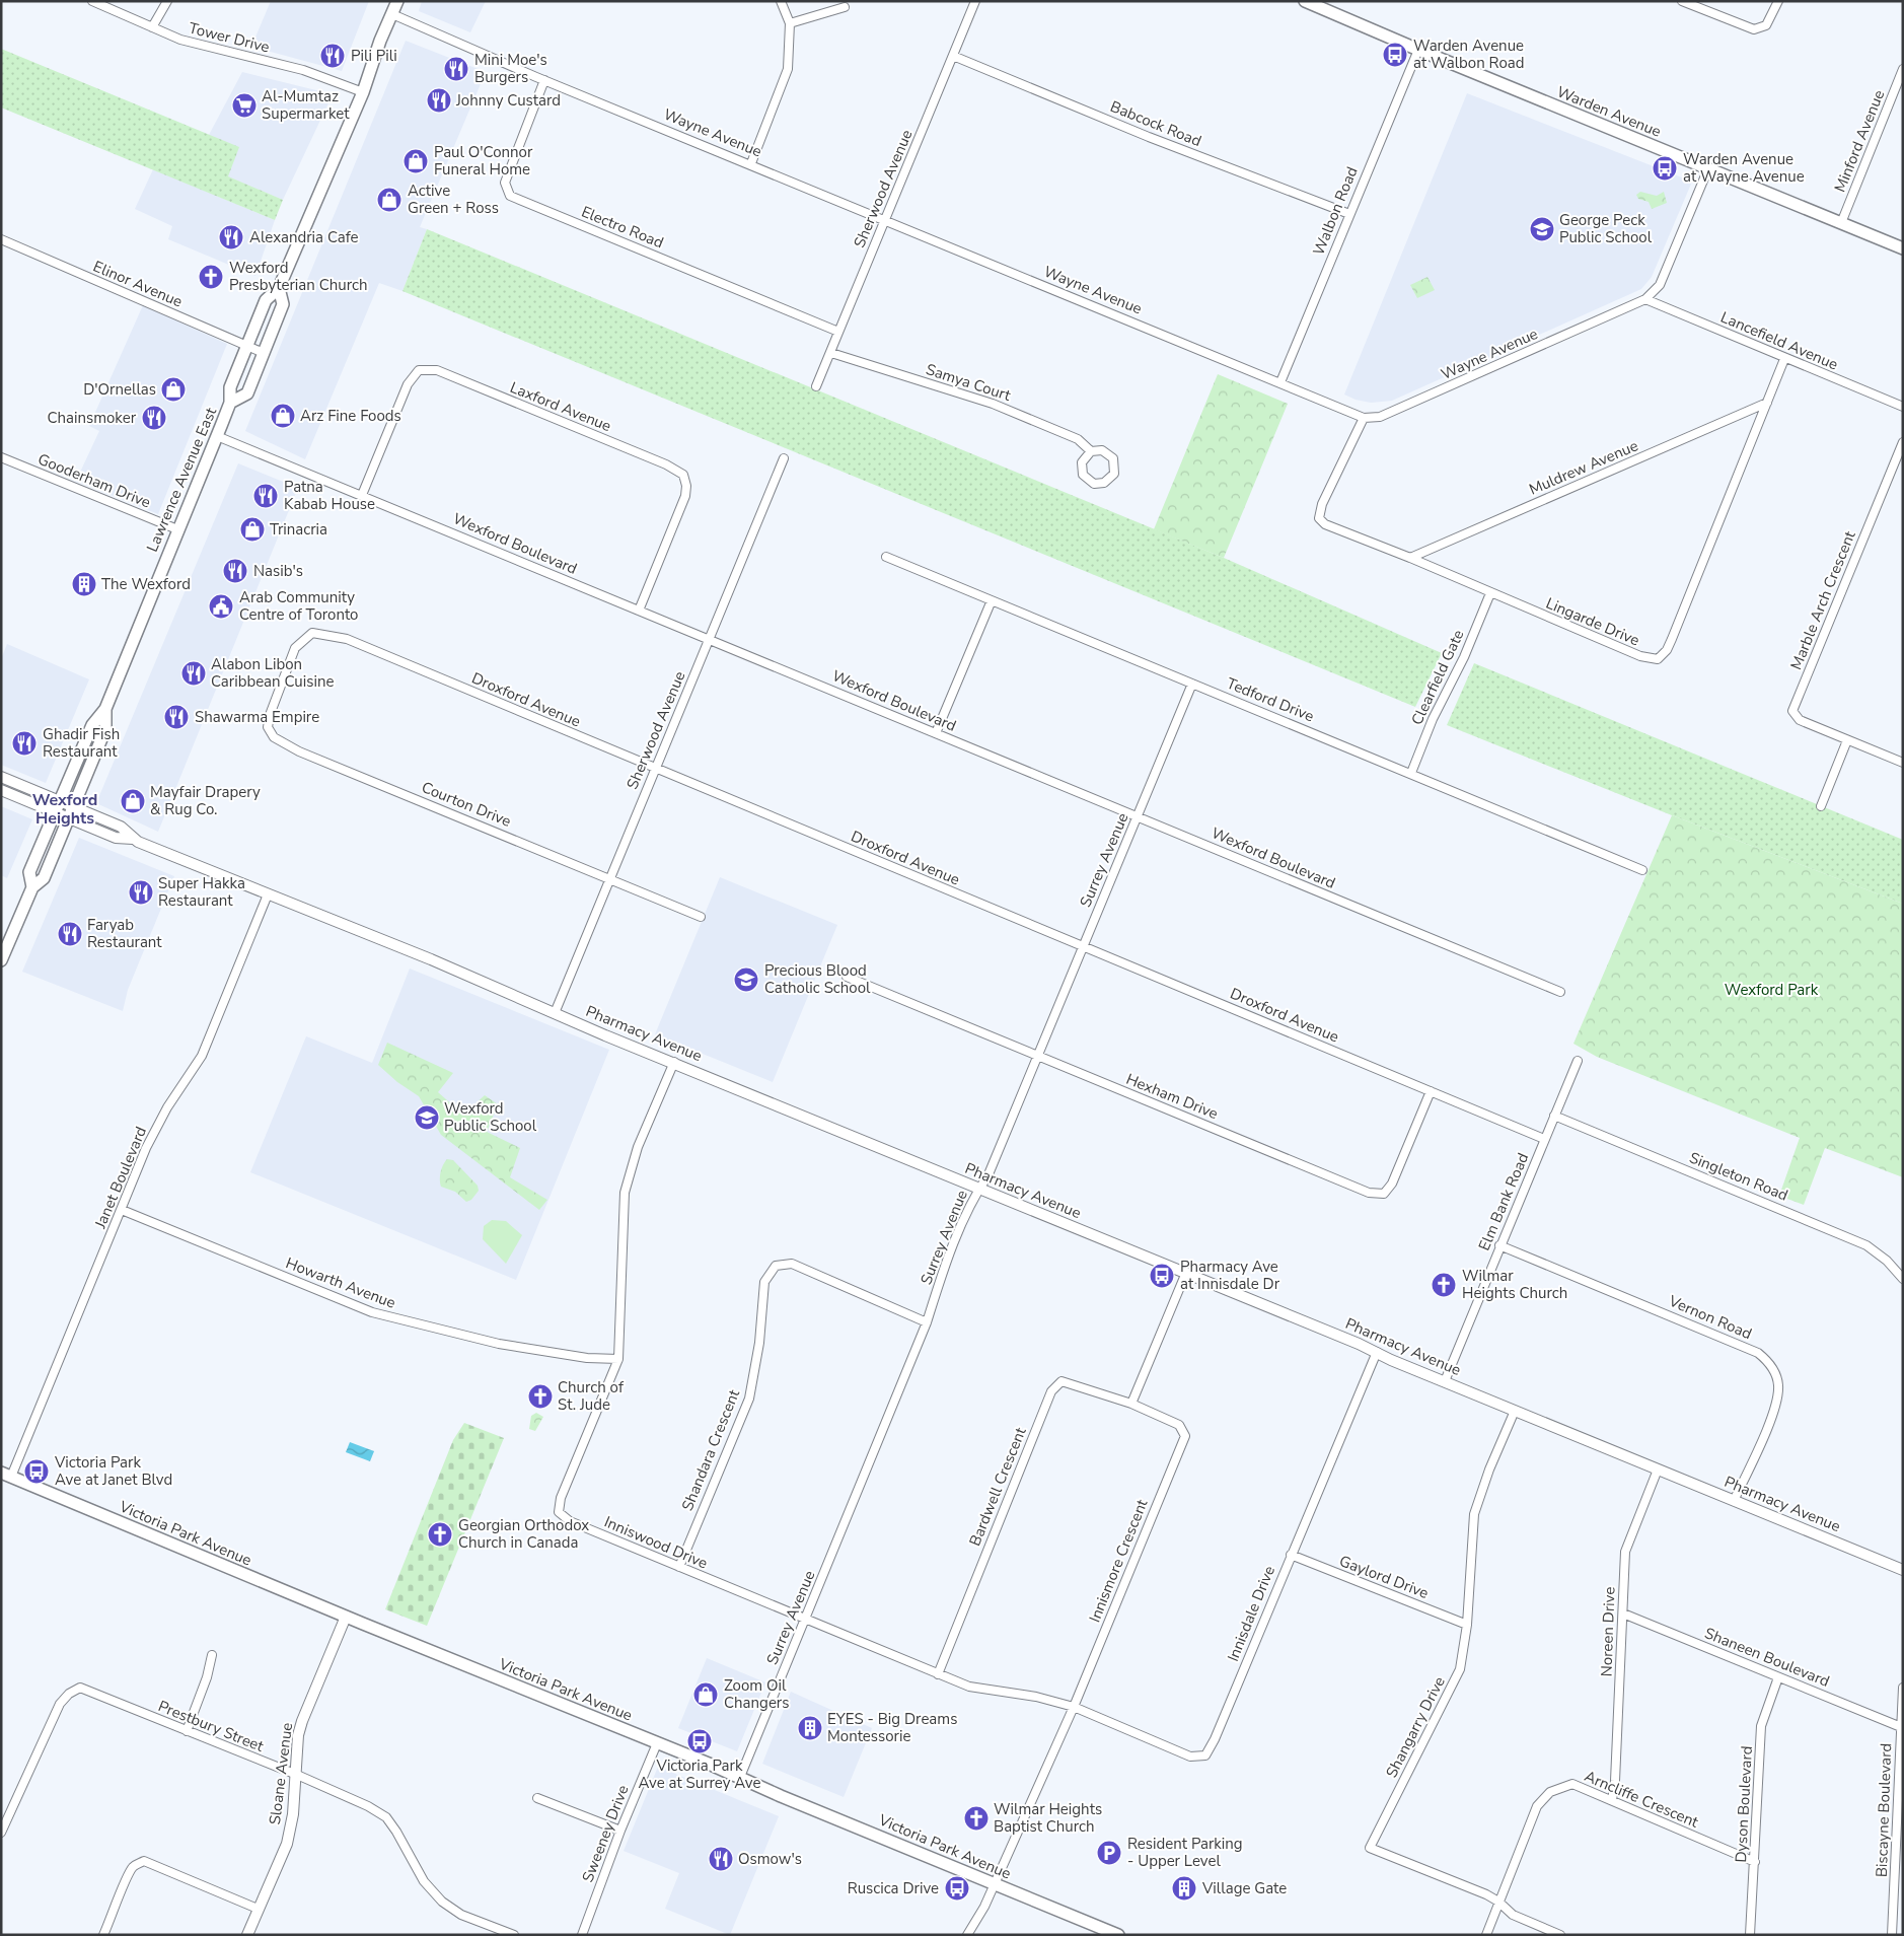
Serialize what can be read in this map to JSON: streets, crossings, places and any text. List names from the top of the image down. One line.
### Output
{"streets":{"main road":["Warden Avenue","Lawrence Avenue East","Victoria Park Avenue"],"street":["Tower Drive","Babcock Road","Wayne Avenue","Minford Avenue","Sherwood Avenue","Walbon Road","Electro Road","Elinor Avenue","Lancefield Avenue","Samya Court","Laxford Avenue","Muldrew Avenue","Gooderham Drive","Wexford Boulevard","Marble Arch Crescent","Lingarde Drive","Clearfield Gate","Droxford Avenue","Tedford Drive","Courton Drive","Surrey Avenue","Pharmacy Avenue","Hexham Drive","Singleton Road","Janet Boulevard","Elm Bank Road","Howarth Avenue","Vernon Road","Shandara Crescent","Bardwell Crescent","Inniswood Drive","Innismore Crescent","Gaylord Drive","Innisdale Drive","Noreen Drive","Shaneen Boulevard","Prestbury Street","Shangarry Drive","Sloane Avenue","Arncliffe Crescent","Dyson Boulevard","Biscayne Boulevard","Sweeney Drive"]},"crossings":[["Tower Drive","Lawrence Avenue East"],["Warden Avenue","Wayne Avenue"],["Warden Avenue","Minford Avenue"],["Warden Avenue","Walbon Road"],["Babcock Road","Sherwood Avenue"],["Babcock Road","Walbon Road"],["Wayne Avenue","Sherwood Avenue"],["Wayne Avenue","Walbon Road"],["Wayne Avenue","Electro Road"],["Wayne Avenue","Lancefield Avenue"],["Wayne Avenue","Lawrence Avenue East"],["Wayne Avenue","Lingarde Drive"],["Sherwood Avenue","Electro Road"],["Sherwood Avenue","Samya Court"],["Sherwood Avenue","Wexford Boulevard"],["Sherwood Avenue","Droxford Avenue"],["Sherwood Avenue","Courton Drive"],["Sherwood Avenue","Pharmacy Avenue"],["Elinor Avenue","Lawrence Avenue East"],["Lancefield Avenue","Lingarde Drive"],["Laxford Avenue","Wexford Boulevard"],["Muldrew Avenue","Lingarde Drive"],["Lawrence Avenue East","Gooderham Drive"],["Lawrence Avenue East","Wexford Boulevard"],["Lawrence Avenue East","Pharmacy Avenue"],["Wexford Boulevard","Surrey Avenue"],["Lingarde Drive","Clearfield Gate"],["Clearfield Gate","Tedford Drive"],["Droxford Avenue","Courton Drive"],["Droxford Avenue","Surrey Avenue"],["Droxford Avenue","Hexham Drive"],["Droxford Avenue","Elm Bank Road"],["Tedford Drive","Surrey Avenue"],["Surrey Avenue","Pharmacy Avenue"],["Surrey Avenue","Hexham Drive"],["Surrey Avenue","Shandara Crescent"],["Surrey Avenue","Victoria Park Avenue"],["Surrey Avenue","Inniswood Drive"],["Pharmacy Avenue","Janet Boulevard"],["Pharmacy Avenue","Elm Bank Road"],["Pharmacy Avenue","Vernon Road"],["Pharmacy Avenue","Inniswood Drive"],["Pharmacy Avenue","Innisdale Drive"],["Pharmacy Avenue","Noreen Drive"],["Pharmacy Avenue","Shangarry Drive"],["Singleton Road","Elm Bank Road"],["Janet Boulevard","Howarth Avenue"],["Janet Boulevard","Victoria Park Avenue"],["Elm Bank Road","Vernon Road"],["Howarth Avenue","Inniswood Drive"],["Shandara Crescent","Inniswood Drive"],["Bardwell Crescent","Inniswood Drive"],["Bardwell Crescent","Innismore Crescent"],["Victoria Park Avenue","Innismore Crescent"],["Victoria Park Avenue","Sloane Avenue"],["Victoria Park Avenue","Sweeney Drive"],["Inniswood Drive","Innismore Crescent"],["Inniswood Drive","Innisdale Drive"],["Innismore Crescent","Innisdale Drive"],["Gaylord Drive","Innisdale Drive"],["Gaylord Drive","Shangarry Drive"],["Noreen Drive","Shaneen Boulevard"],["Noreen Drive","Arncliffe Crescent"],["Shaneen Boulevard","Dyson Boulevard"],["Shaneen Boulevard","Biscayne Boulevard"],["Prestbury Street","Sloane Avenue"],["Shangarry Drive","Arncliffe Crescent"],["Arncliffe Crescent","Dyson Boulevard"]],"districts":["Wexford Heights"],"parks":["Wexford Park"],"places":{"bus stop":["Warden Avenue at Walbon Road","Warden Avenue at Wayne Avenue","Pharmacy Ave at Innisdale Dr","Victoria Park Ave at Janet Blvd","Victoria Park Ave at Surrey Ave","Ruscica Drive"],"restaurant":["Pili Pili","Mini Moe's Burgers","Johnny Custard","Alexandria Cafe","Chainsmoker","Patna Kabab House","Nasib's","Alabon Libon Caribbean Cuisine","Shawarma Empire","Ghadir Fish Restaurant","Super Hakka Restaurant","Faryab Restaurant","Osmow's"],"supermarket":["Al-Mumtaz Supermarket"],"shop":["Paul O'Connor Funeral Home","Active Green + Ross","D'Ornellas","Arz Fine Foods","Trinacria","Mayfair Drapery & Rug Co.","Zoom Oil Changers"],"school or university":["George Peck Public School","Precious Blood Catholic School","Wexford Public School"],"church":["Wexford Presbyterian Church","Wilmar Heights Church","Church of St. Jude","Georgian Orthodox Church in Canada","Wilmar Heights Baptist Church"],"building":["The Wexford","EYES - Big Dreams Montessorie","Village Gate"],"public building":["Arab Community Centre of Toronto"],"parking":["Resident Parking - Upper Level"]}}
